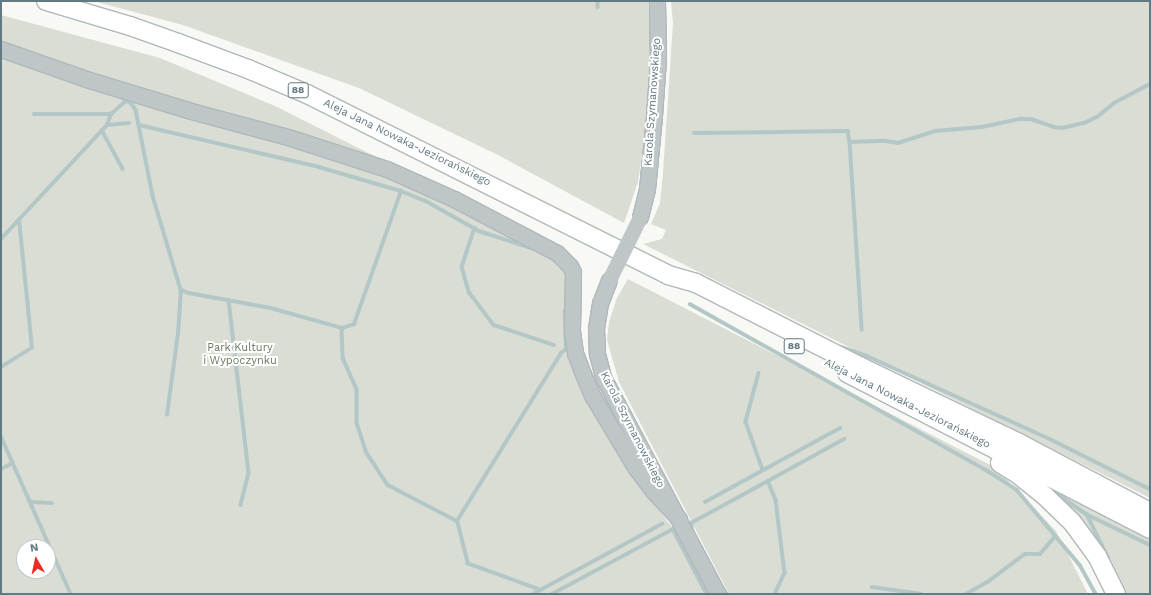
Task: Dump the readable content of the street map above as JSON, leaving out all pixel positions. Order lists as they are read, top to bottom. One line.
{"streets":{"main road":["88","Aleja Jana Nowaka-Jeziorańskiego"],"street":["Karola Szymanowskiego"]},"parks":["Park Kultury i Wypoczynku"],"north":"top"}
